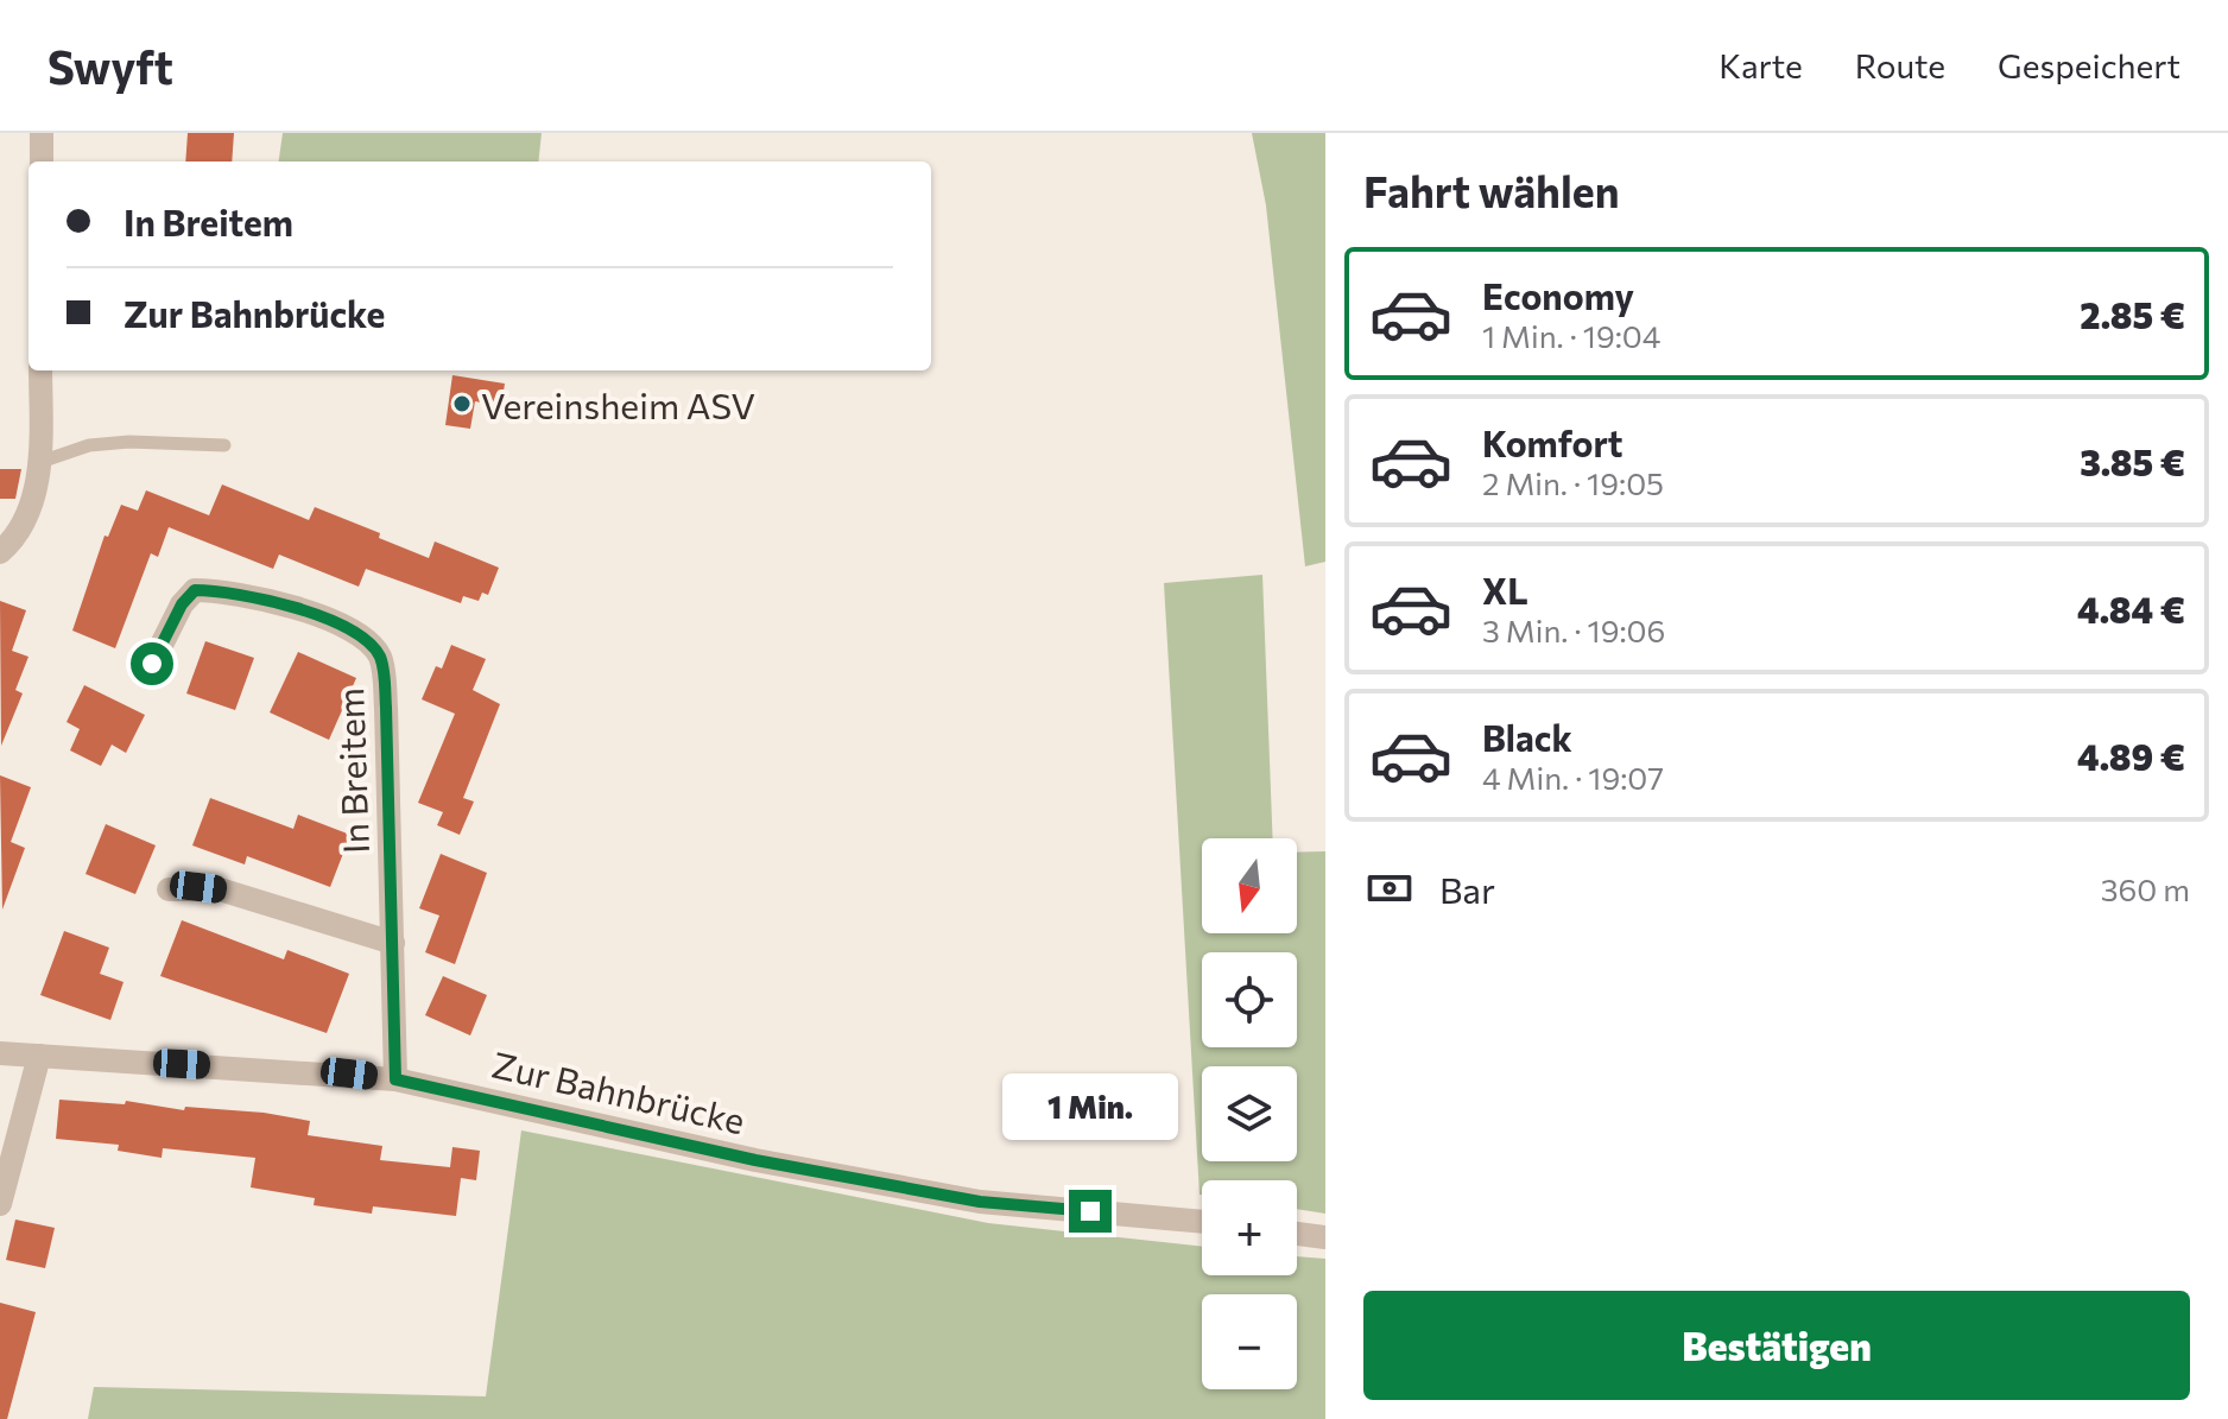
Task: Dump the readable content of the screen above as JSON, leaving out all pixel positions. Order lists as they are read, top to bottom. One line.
{"streets":{"street":["In Breitem","Zur Bahnbrücke"]},"crossings":[["In Breitem","Zur Bahnbrücke"]],"places":["Vereinsheim ASV"],"north":"bottom","page":{"header":"Swyft","nav":["Karte","Route","Gespeichert"],"heading":"Fahrt wählen","banner":["In Breitem","Zur Bahnbrücke"],"list":[{"name":"Economy","note":"1 Min. · 19:04","value":"2.85 €"},{"name":"Komfort","note":"2 Min. · 19:05","value":"3.85 €"},{"name":"XL","note":"3 Min. · 19:06","value":"4.84 €"},{"name":"Black","note":"4 Min. · 19:07","value":"4.89 €"}],"pay":["Bar","360 m"],"map_buttons":["+","−"],"bubble":"1 Min.","buttons":"Bestätigen"}}
